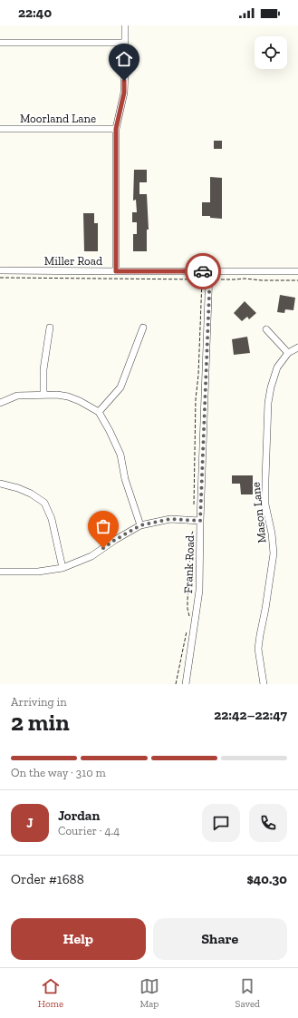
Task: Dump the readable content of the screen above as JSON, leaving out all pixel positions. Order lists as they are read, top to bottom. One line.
{"streets":{"street":["Moorland Lane","Miller Road","Mason Lane","Frank Road"]},"crossings":[["Miller Road","Frank Road"]],"page":{"status":"22:40","heading":["2 min","Arriving in","22:42–22:47"],"panel":["Jordan","Courier · 4.4","Order #1688","$40.30"],"bar":"On the way · 310 m","round":"J","buttons":["Help","Share"],"tabs":["Home","Map","Saved"]}}
